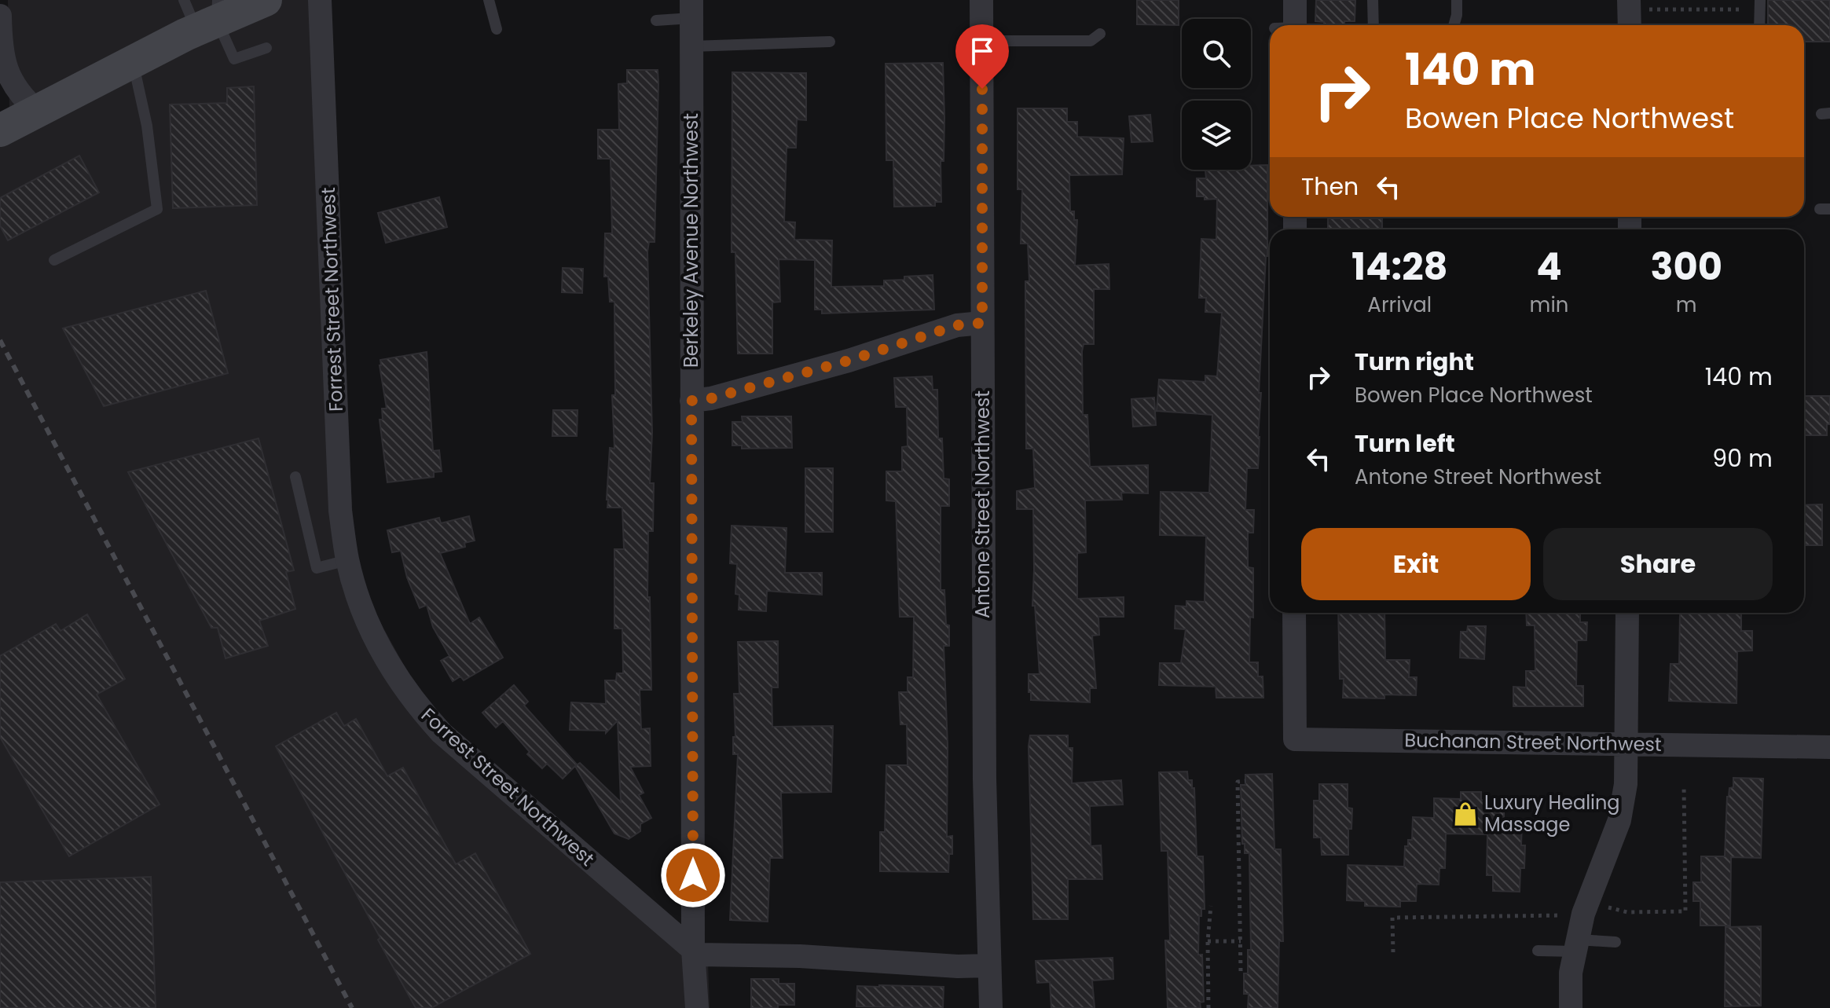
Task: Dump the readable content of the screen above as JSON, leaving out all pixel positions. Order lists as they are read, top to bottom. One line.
{"streets":{"street":["Berkeley Avenue Northwest","Forrest Street Northwest","Antone Street Northwest","Buchanan Street Northwest"]},"crossings":[["Berkeley Avenue Northwest","Forrest Street Northwest"]],"places":{"shop":["Luxury Healing Massage"]},"page":{"turn":["140 m","Bowen Place Northwest"],"then":"Then","eta":["14:28","Arrival","4","min","300","m"],"list":[{"name":"Turn right","note":"Bowen Place Northwest","value":"140 m"},{"name":"Turn left","note":"Antone Street Northwest","value":"90 m"}],"buttons":["Exit","Share"]}}
